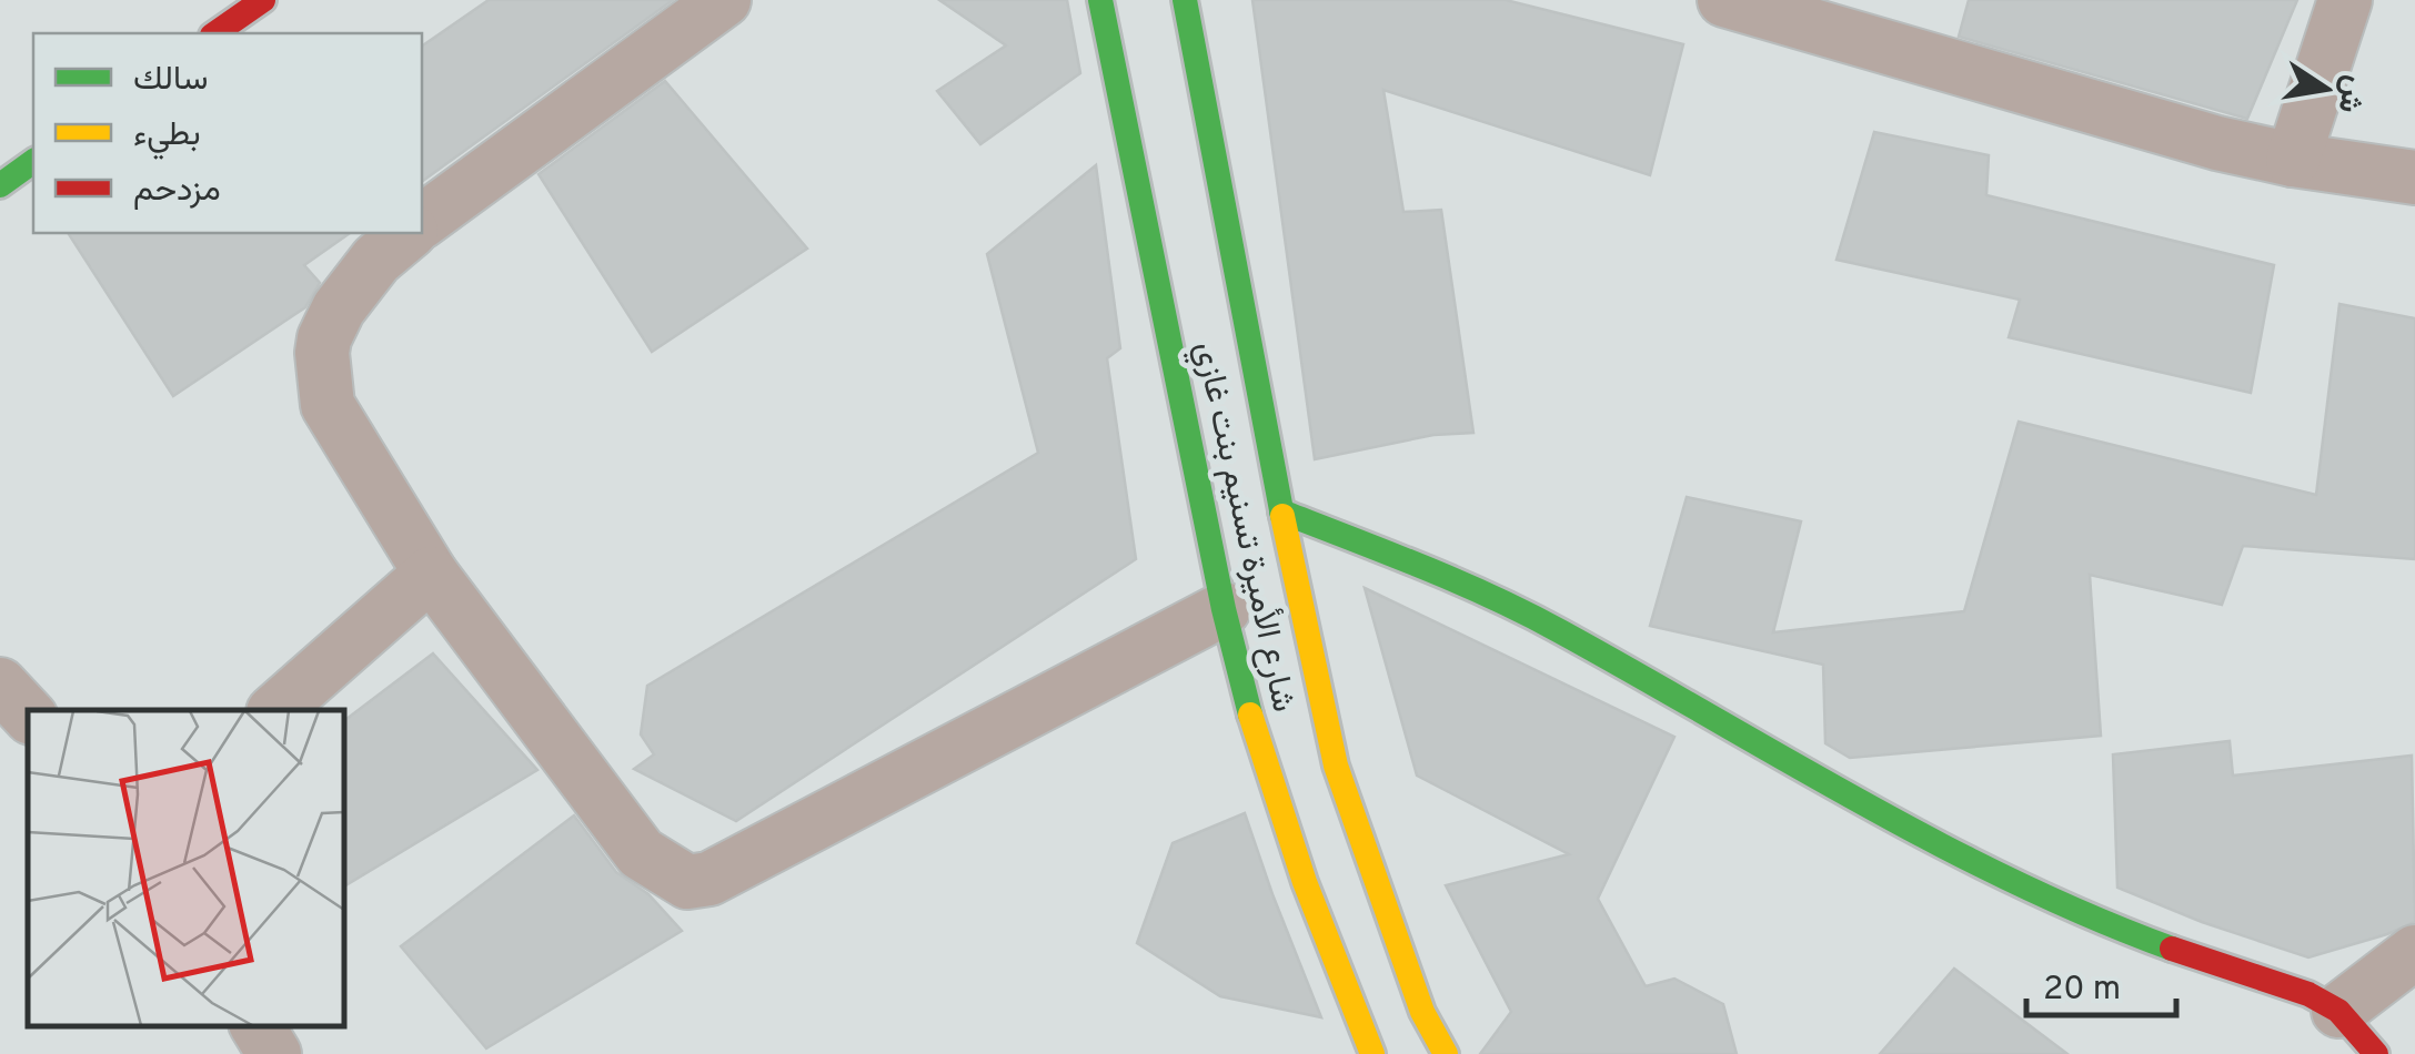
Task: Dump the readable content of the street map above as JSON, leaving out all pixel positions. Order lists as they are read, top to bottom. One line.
{"streets":{"main road":["شارع الأميرة تسنيم بنت غازي"]},"legend":["سالك","بطيء","مزدحم"],"scale_bar":"20 m","north":"right"}
